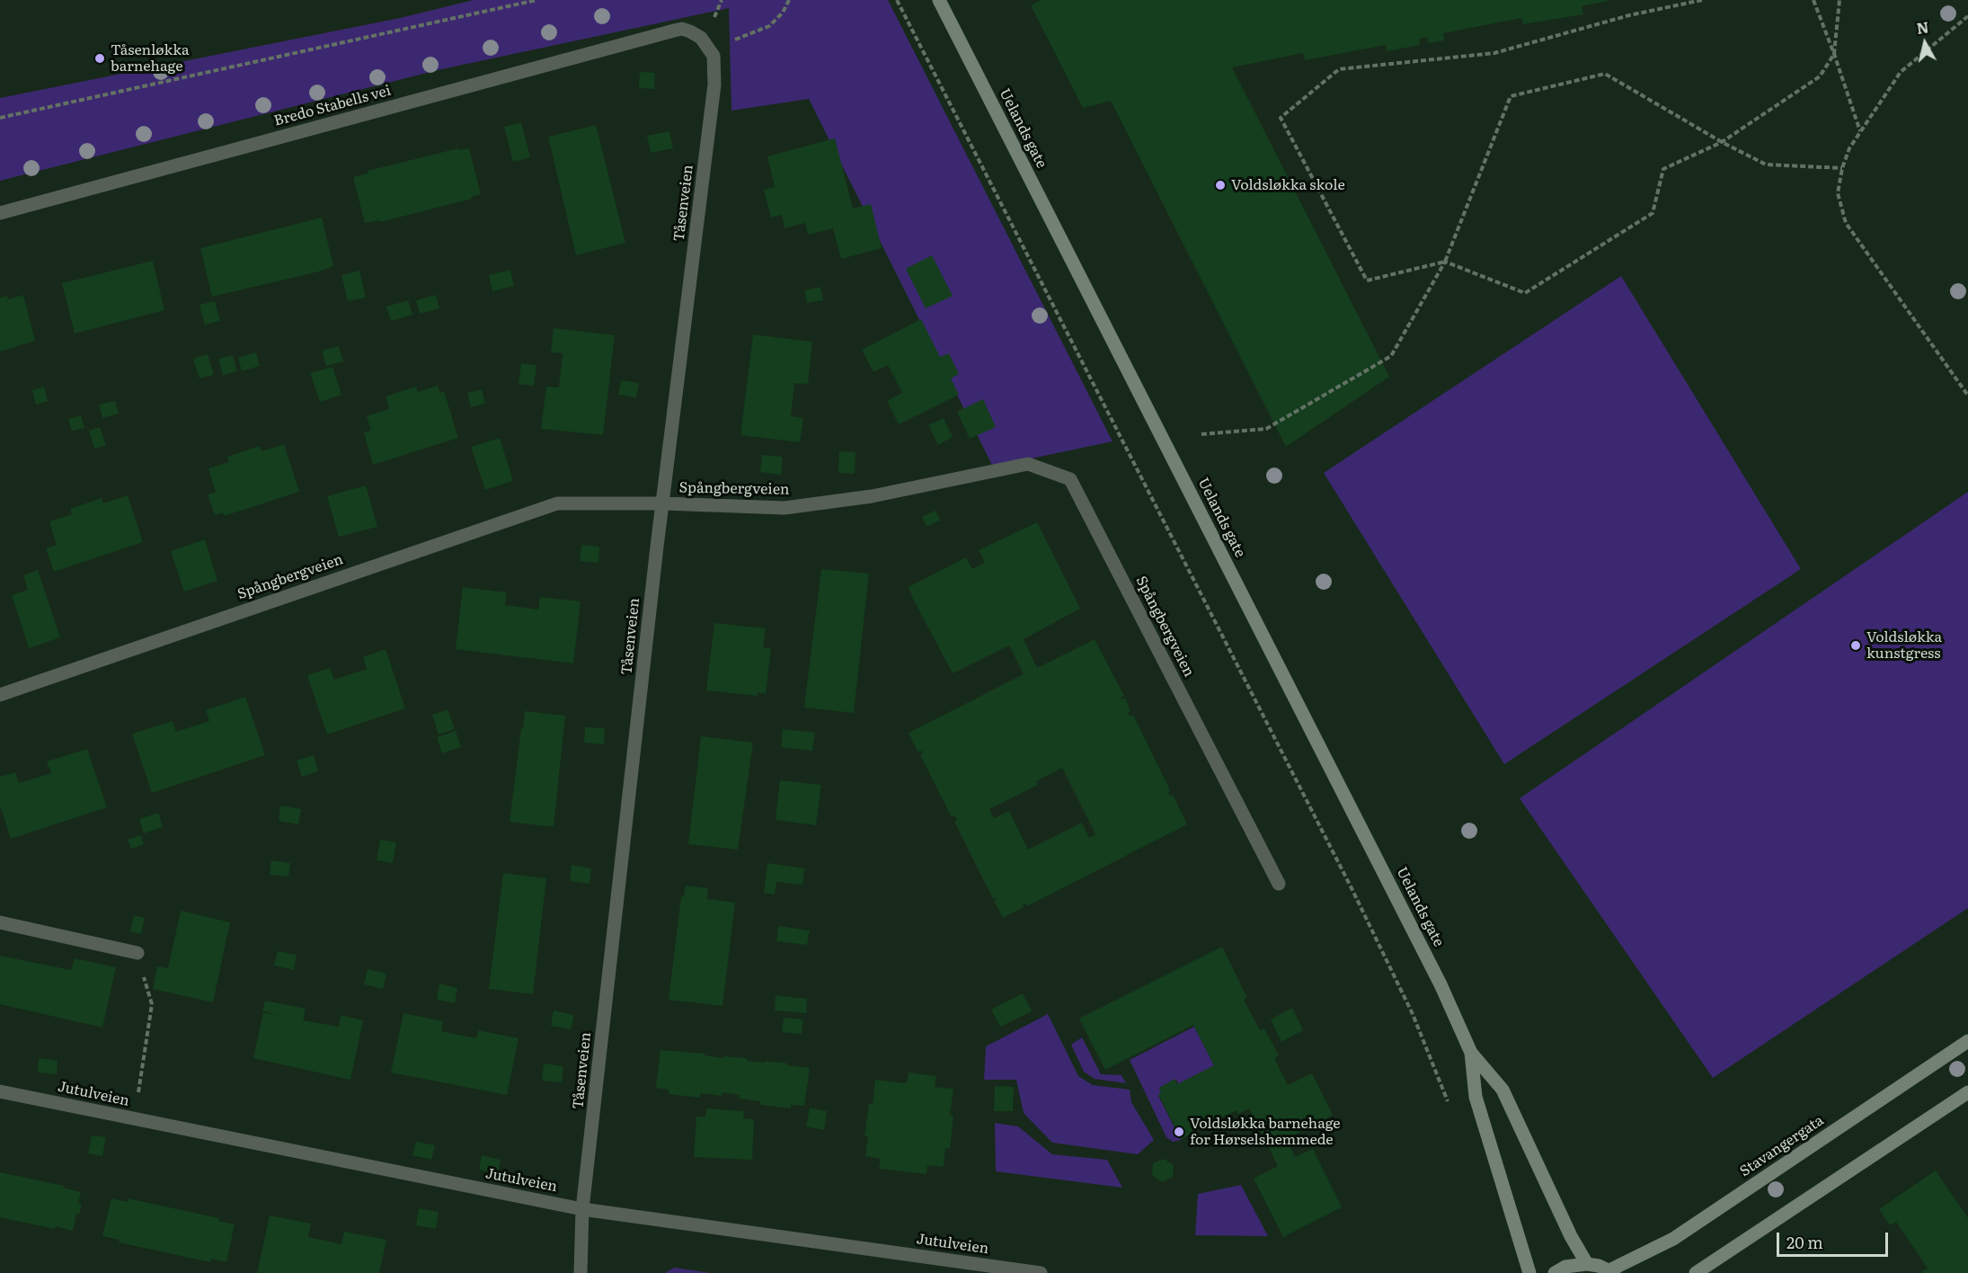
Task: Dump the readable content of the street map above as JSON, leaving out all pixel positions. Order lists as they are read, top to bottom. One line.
{"streets":{"street":["Bredo Stabells vei","Uelands gate","Tåsenveien","Spångbergveien","Jutulveien","Stavangergata"]},"crossings":[["Bredo Stabells vei","Tåsenveien"],["Tåsenveien","Spångbergveien"],["Tåsenveien","Jutulveien"]],"places":["Tåsenløkka barnehage","Voldsløkka skole","Voldsløkka kunstgress","Voldsløkka barnehage for Hørselshemmede"],"scale_bar":"20 m","north":"top"}
